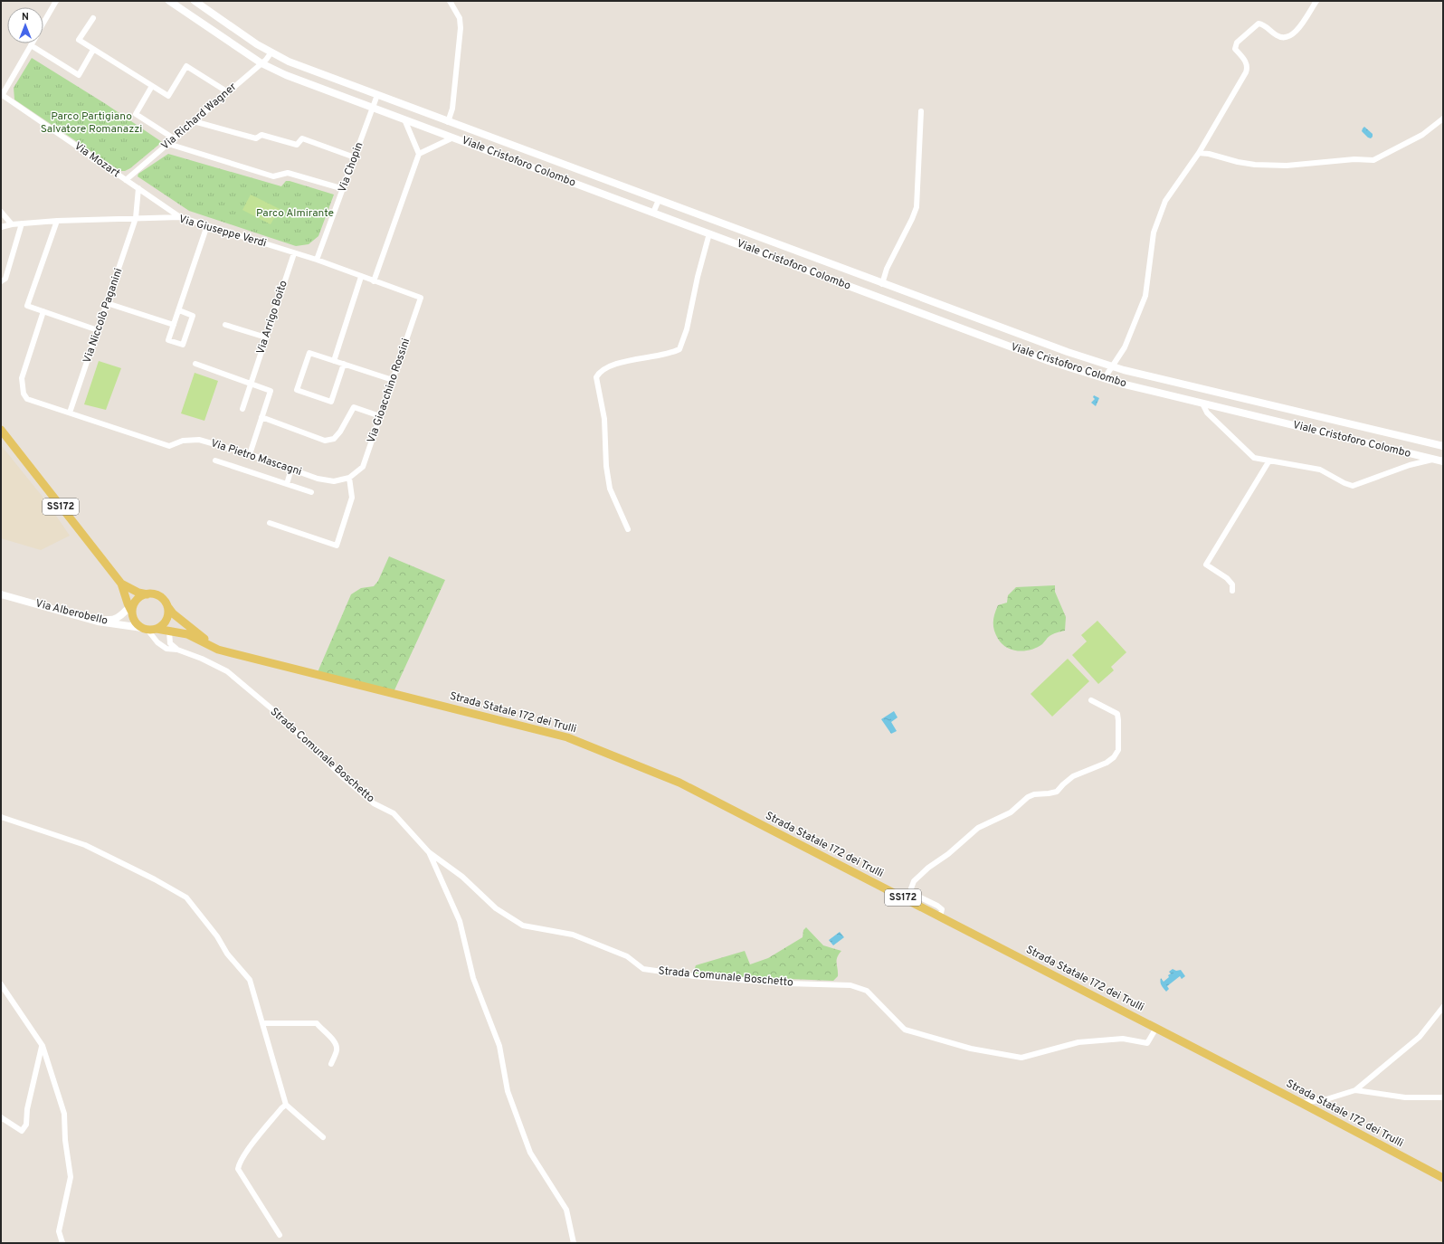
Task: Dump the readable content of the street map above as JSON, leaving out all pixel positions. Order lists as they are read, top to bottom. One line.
{"streets":{"main road":["Viale Cristoforo Colombo","SS172","Via Alberobello","Strada Statale 172 dei Trulli"],"street":["Via Richard Wagner","Via Mozart","Via Chopin","Via Giuseppe Verdi","Via Niccolò Paganini","Via Arrigo Boito","Via Gioacchino Rossini","Via Pietro Mascagni","Strada Comunale Boschetto"]},"crossings":[["Via Richard Wagner","Via Mozart"],["Via Richard Wagner","Viale Cristoforo Colombo"],["Via Mozart","Via Giuseppe Verdi"],["Via Mozart","Via Niccolò Paganini"],["Viale Cristoforo Colombo","Via Chopin"],["Via Chopin","Via Giuseppe Verdi"],["Via Giuseppe Verdi","Via Niccolò Paganini"],["Via Giuseppe Verdi","Via Arrigo Boito"],["Via Giuseppe Verdi","Via Gioacchino Rossini"],["Via Niccolò Paganini","Via Pietro Mascagni"],["Via Gioacchino Rossini","Via Pietro Mascagni"],["SS172","Via Alberobello"],["SS172","Strada Statale 172 dei Trulli"],["SS172","Strada Comunale Boschetto"],["Via Alberobello","Strada Statale 172 dei Trulli"],["Via Alberobello","Strada Comunale Boschetto"],["Strada Statale 172 dei Trulli","Strada Comunale Boschetto"]],"parks":["Parco Partigiano Salvatore Romanazzi","Parco Almirante"],"north":"top"}
